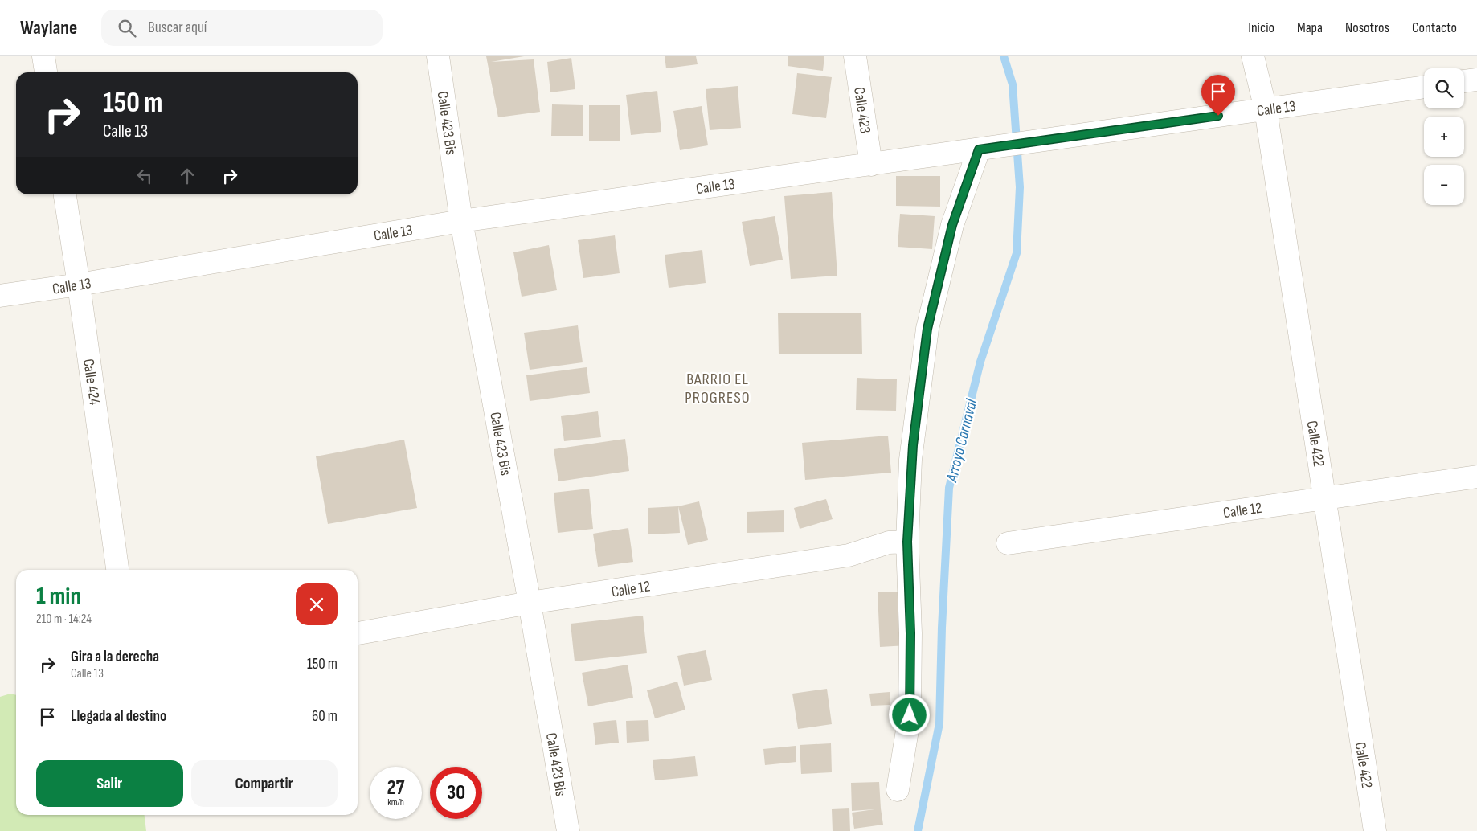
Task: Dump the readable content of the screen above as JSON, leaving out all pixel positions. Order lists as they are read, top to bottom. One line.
{"streets":{"street":["Calle 13","Calle 423","Calle 423 Bis","Calle 424","Calle 422","Calle 12"]},"crossings":[["Calle 13","Calle 423"],["Calle 13","Calle 423 Bis"],["Calle 13","Calle 424"],["Calle 13","Calle 422"],["Calle 423 Bis","Calle 12"],["Calle 422","Calle 12"]],"districts":["BARRIO EL PROGRESO"],"water":["Arroyo Carnaval"],"page":{"header":"Waylane","search":"Buscar aquí","nav":["Inicio","Mapa","Nosotros","Contacto"],"map_buttons":["+","−"],"turn":["150 m","Calle 13"],"heading":["1 min","210 m · 14:24"],"list":[{"name":"Gira a la derecha","note":"Calle 13","value":"150 m"},{"name":"Llegada al destino","value":"60 m"}],"buttons":["Salir","Compartir"],"speed":"27 km/h","limit":"30"}}
